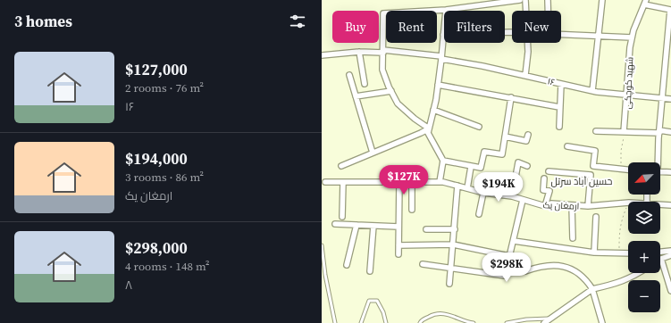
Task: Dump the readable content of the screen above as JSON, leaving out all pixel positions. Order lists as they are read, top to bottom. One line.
{"streets":{"street":["۱۶","شهید کوچکی","ارمغان یک"]},"crossings":[["۱۶","شهید کوچکی"]],"districts":["حسین آباد سرتل"],"north":"bottom left","page":{"heading":"3 homes","chip":["Buy","Rent","Filters","New"],"list":[{"name":"$127,000","note":"2 rooms · 76 m² · ۱۶"},{"name":"$194,000","note":"3 rooms · 86 m² · ارمغان یک"},{"name":"$298,000","note":"4 rooms · 148 m² · ۸"}],"map_buttons":["+","−"],"price":["$127K","$194K","$298K"]}}
